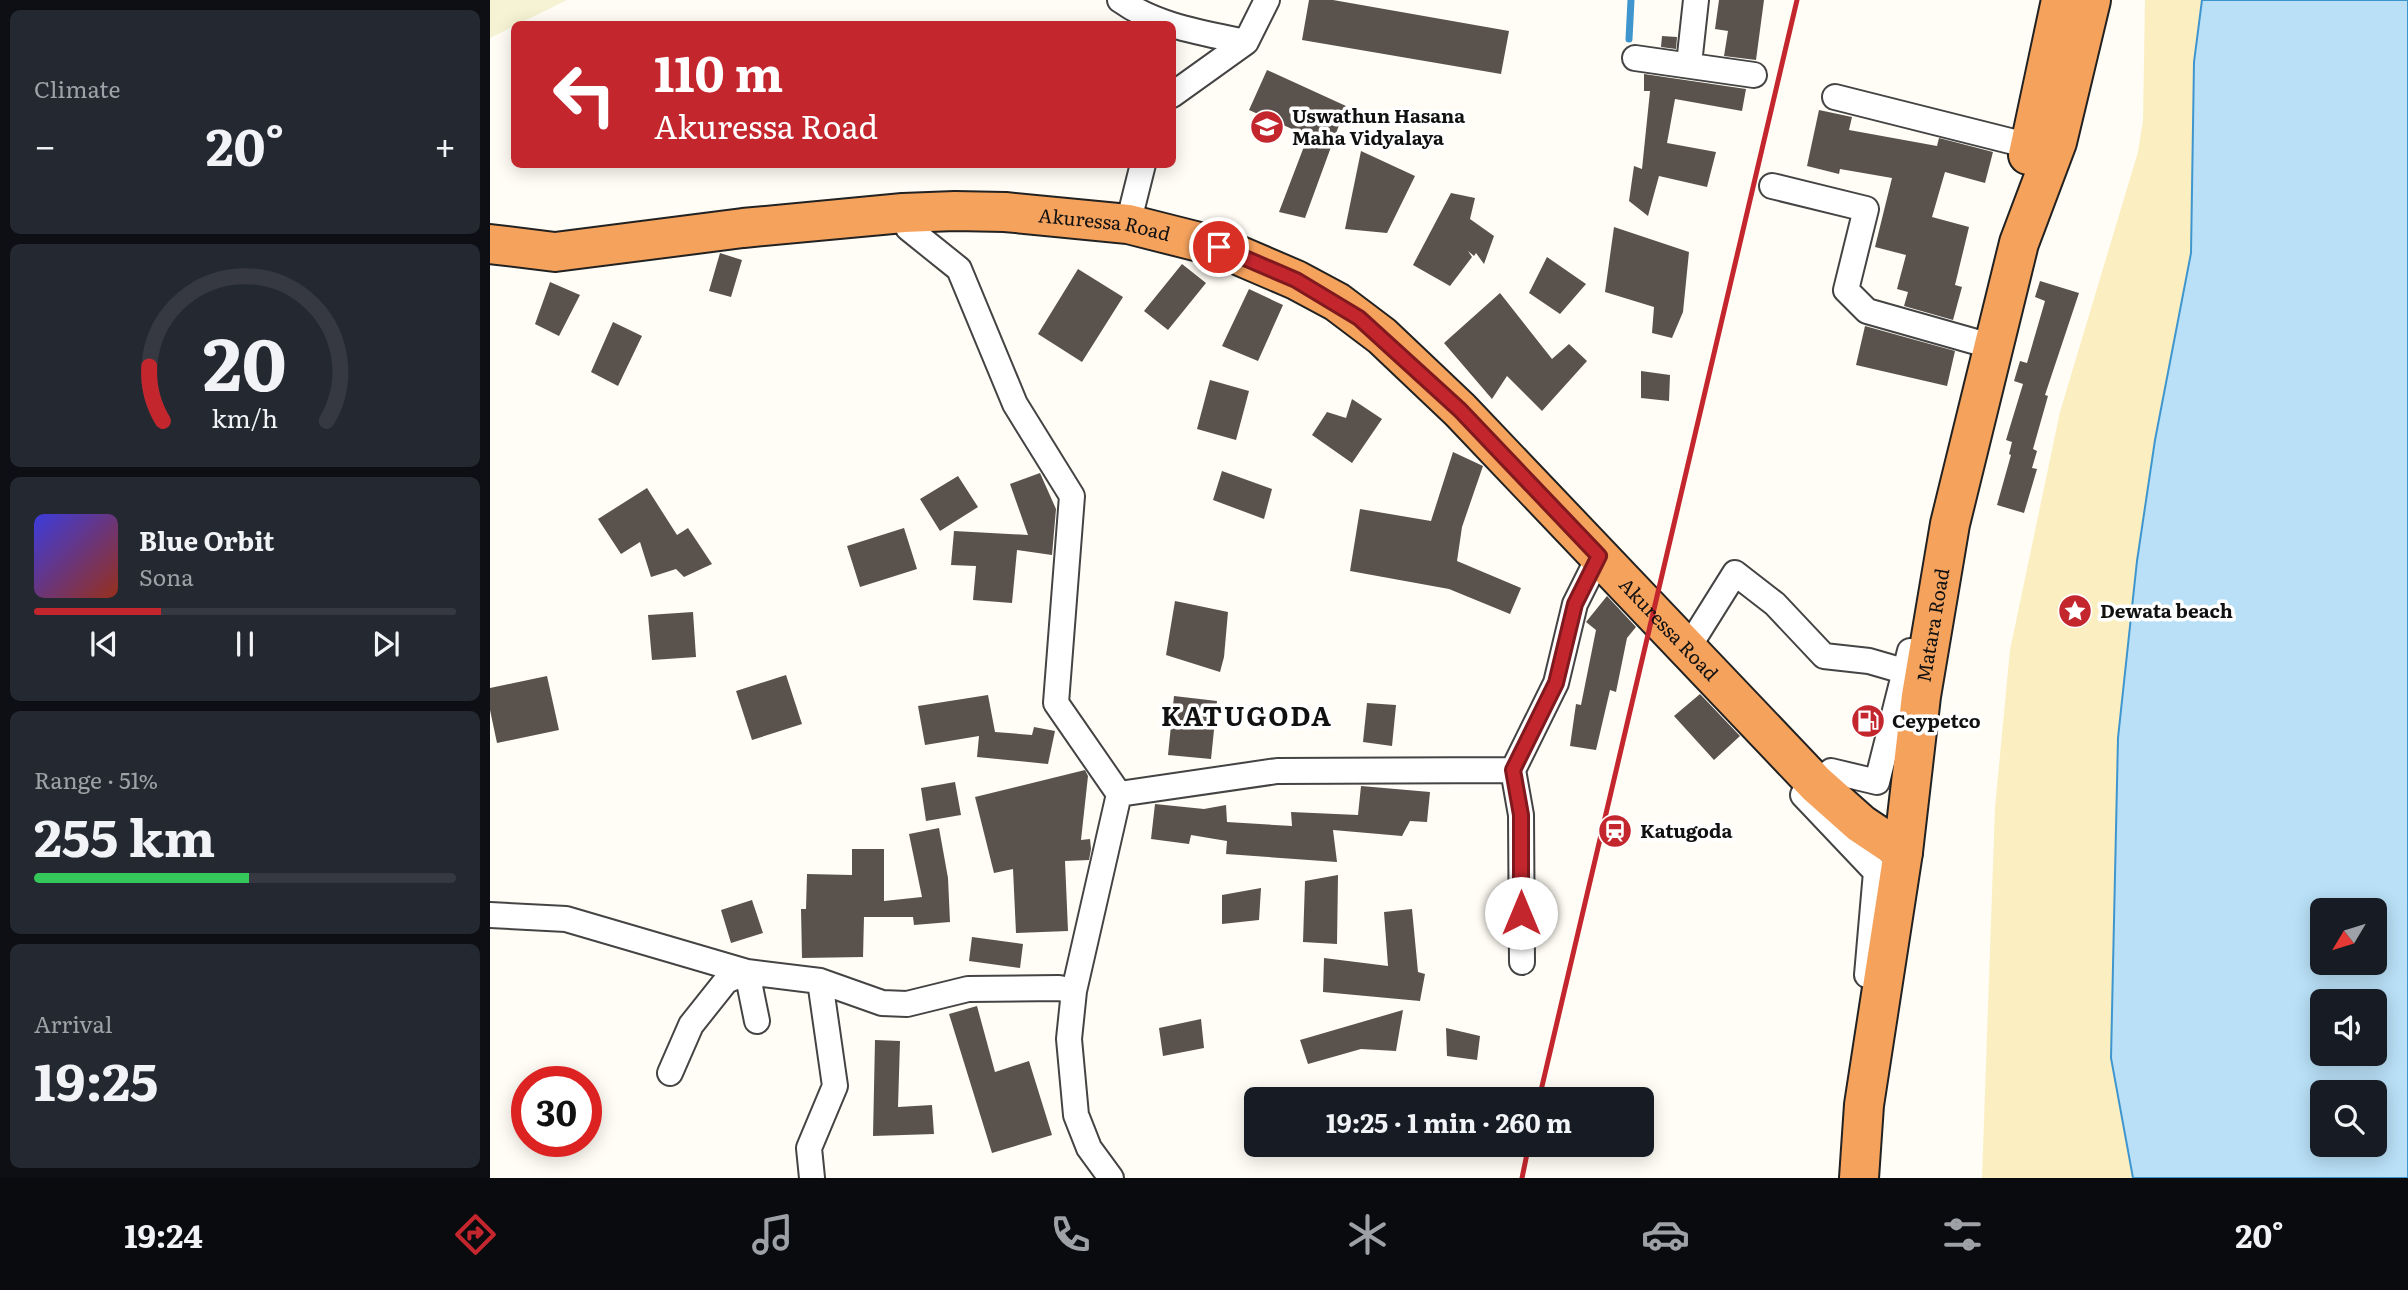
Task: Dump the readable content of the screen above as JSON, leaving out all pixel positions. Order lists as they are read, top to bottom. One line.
{"streets":{"highway":["Akuressa Road","Matara Road"]},"crossings":[["Akuressa Road","Matara Road"]],"districts":["KATUGODA"],"places":{"school or university":["Uswathun Hasana Maha Vidyalaya"],"place":["Dewata beach"],"fuel station":["Ceypetco"],"station":["Katugoda"]},"north":"bottom left","page":{"tile":["Climate",["Range · 51%","255 km"],["Arrival","19:25"]],"turn":["110 m","Akuressa Road"],"heat":["−","20°","+"],"song":["Blue Orbit","Sona"],"limit":"30","trip":"19:25 · 1 min · 260 m","tabs":["19:24","20°"],"gauge":["20","km/h"]}}
